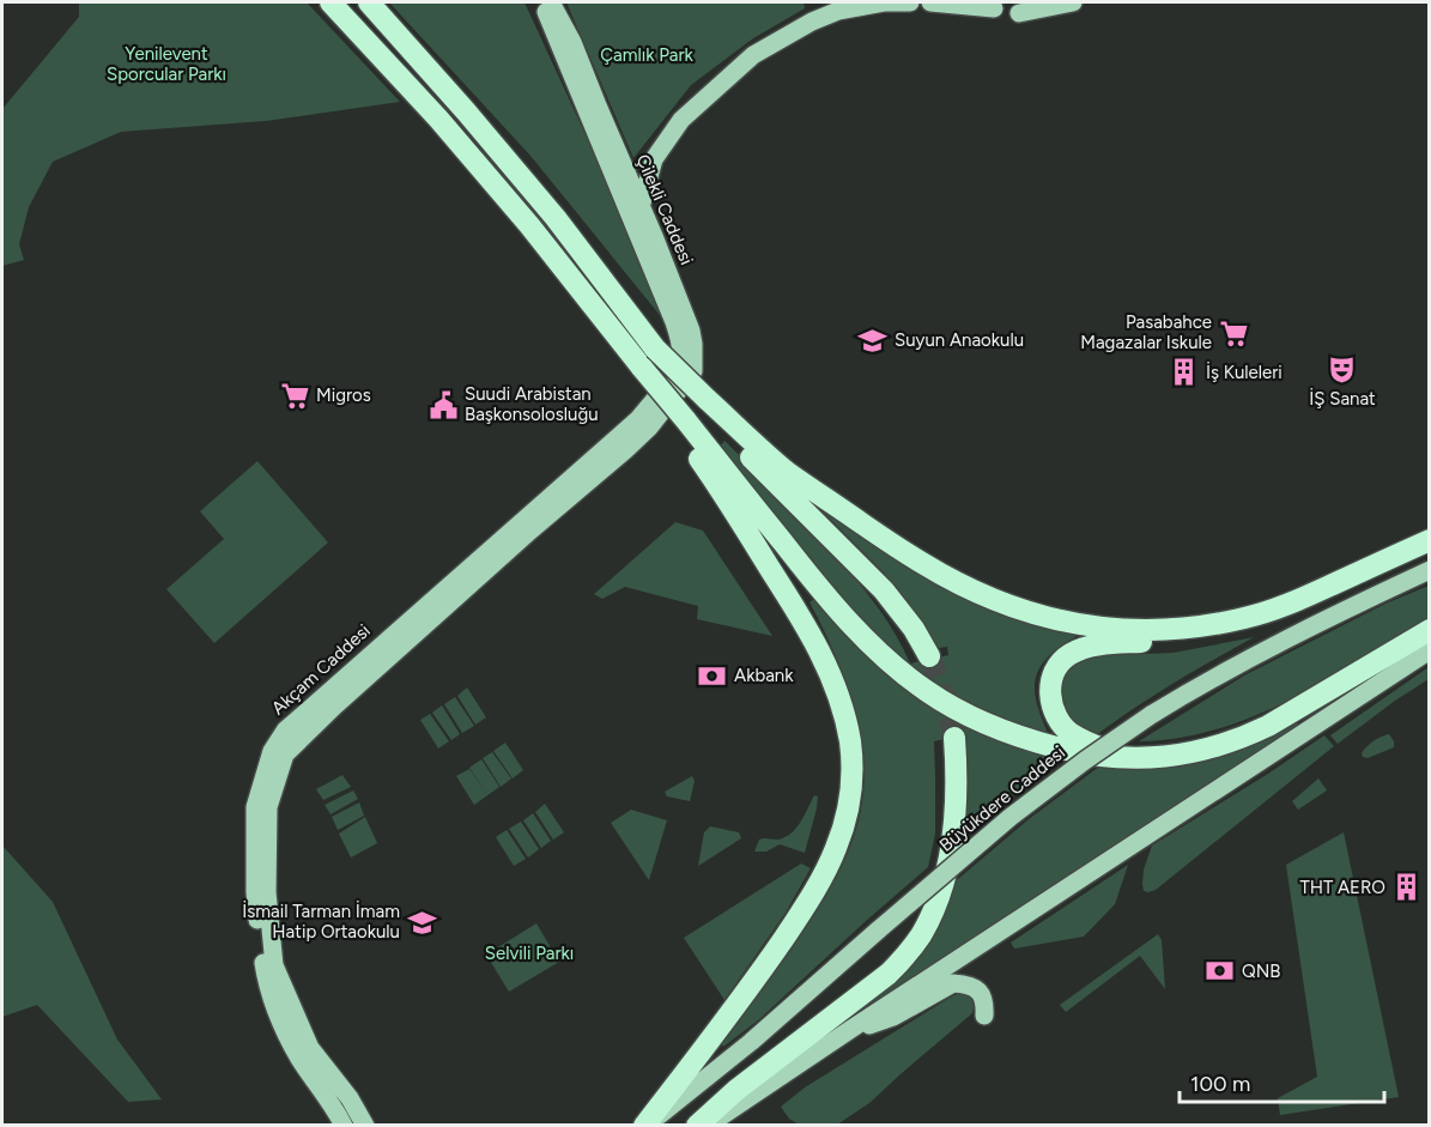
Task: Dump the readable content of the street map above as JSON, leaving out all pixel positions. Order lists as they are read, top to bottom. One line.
{"streets":{"main road":["Çilekli Caddesi","Akçam Caddesi","Büyükdere Caddesi"]},"crossings":[["Çilekli Caddesi","Akçam Caddesi"]],"parks":["Yenilevent Sporcular Parkı","Çamlık Park","Selvili Parkı"],"places":{"supermarket":["Pasabahce Magazalar Iskule","Migros"],"school or university":["Suyun Anaokulu","İsmail Tarman İmam Hatip Ortaokulu"],"theatre":["İŞ Sanat"],"building":["İş Kuleleri","THT AERO"],"public building":["Suudi Arabistan Başkonsolosluğu"],"bank":["Akbank","QNB"]},"scale_bar":"100 m"}
